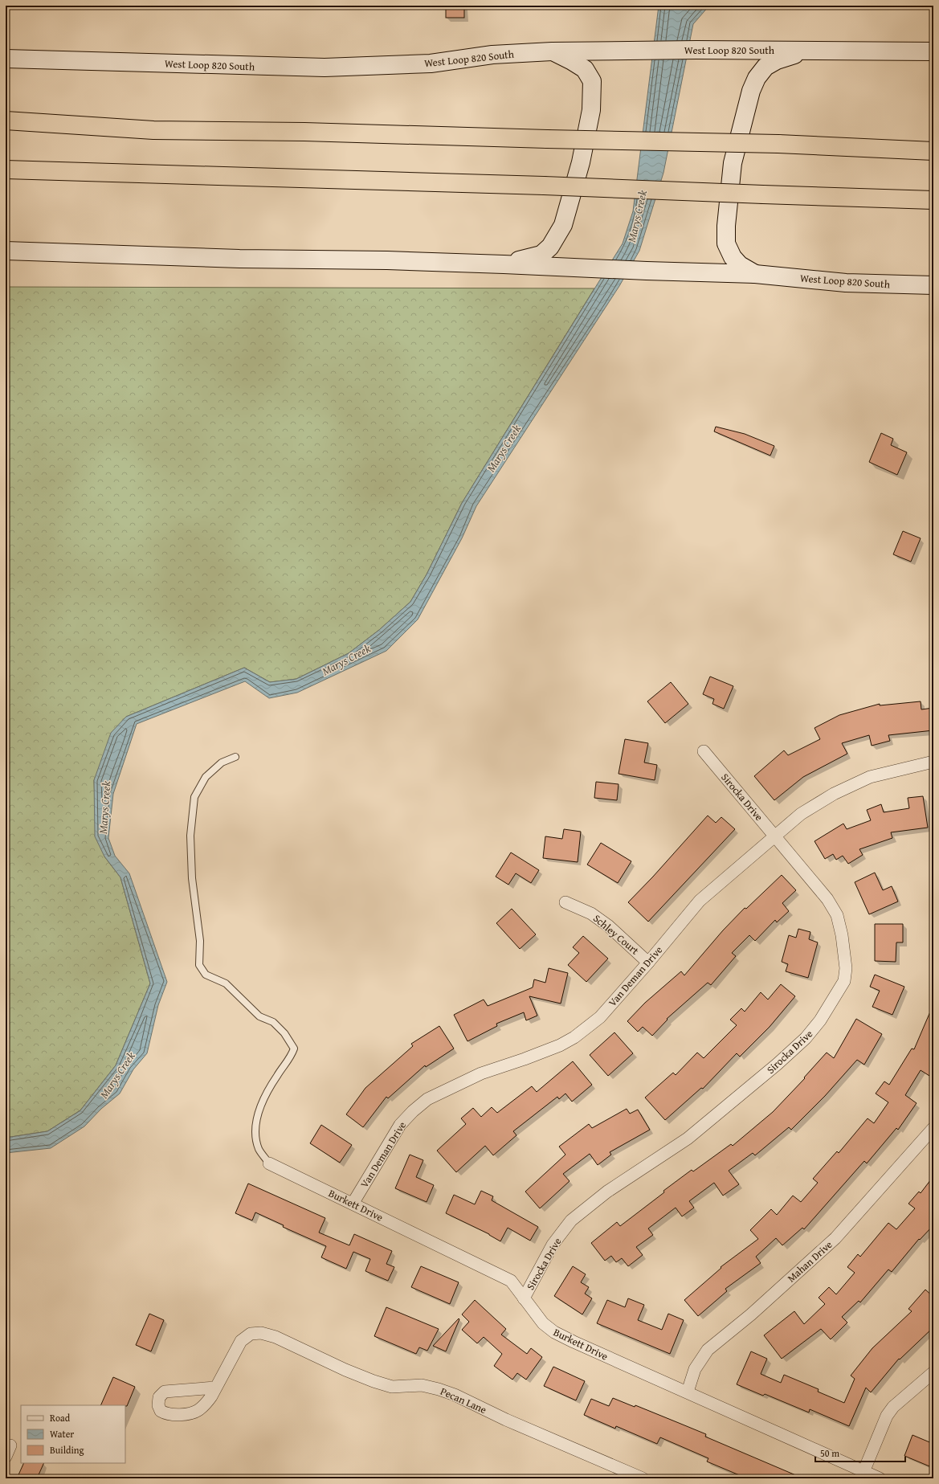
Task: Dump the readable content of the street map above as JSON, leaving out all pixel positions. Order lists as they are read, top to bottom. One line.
{"streets":{"main road":["West Loop 820 South"],"street":["Sirocka Drive","Schley Court","Van Deman Drive","Burkett Drive","Mahan Drive","Pecan Lane"]},"crossings":[["Sirocka Drive","Van Deman Drive"],["Sirocka Drive","Burkett Drive"],["Schley Court","Van Deman Drive"],["Van Deman Drive","Burkett Drive"],["Burkett Drive","Mahan Drive"]],"water":["Marys Creek"],"legend":["Road","Water","Building"],"scale_bar":"50 m"}
